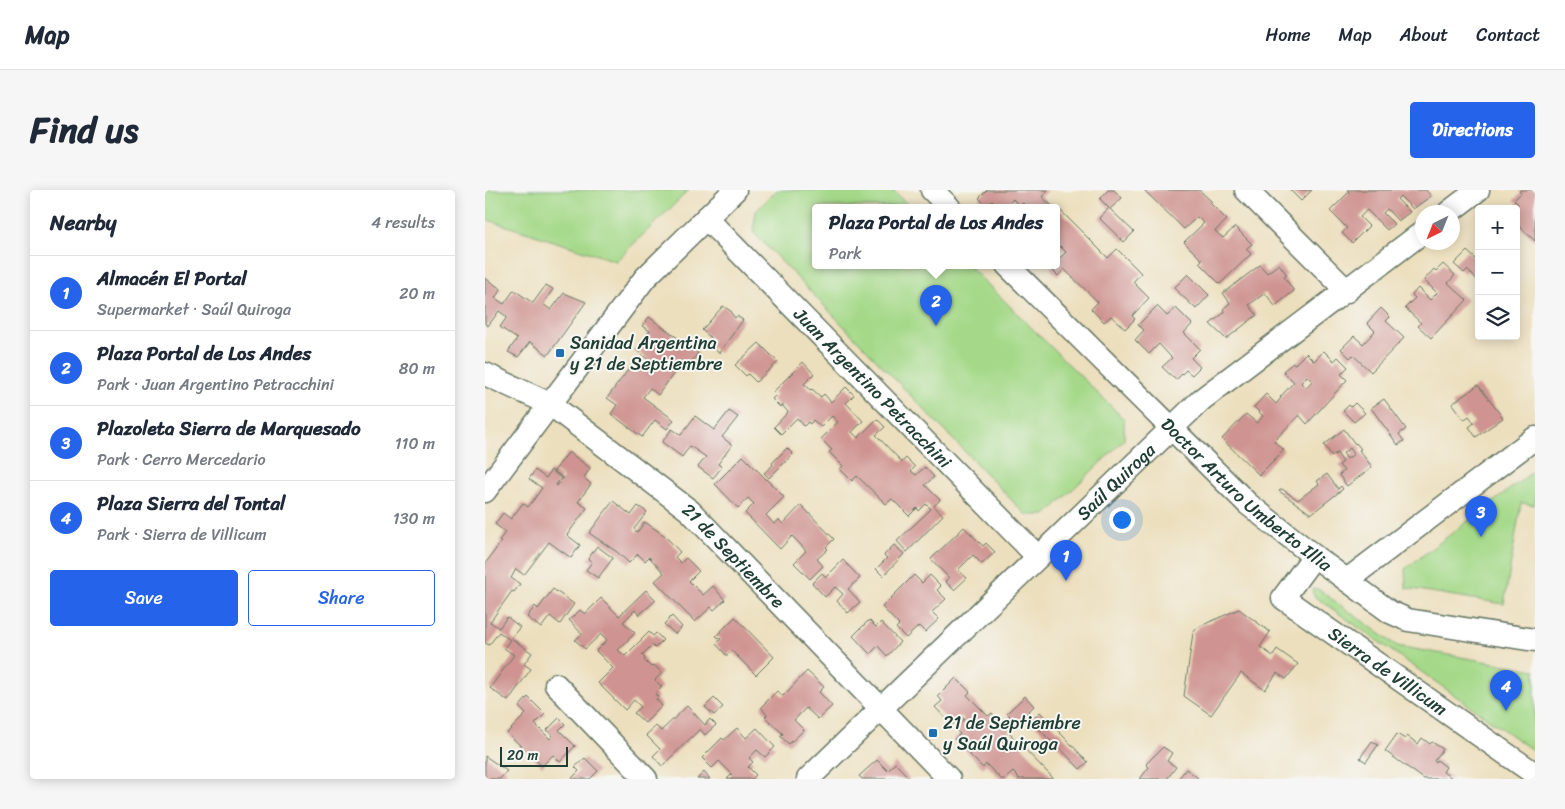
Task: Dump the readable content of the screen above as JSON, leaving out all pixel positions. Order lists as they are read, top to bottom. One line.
{"streets":{"street":["Juan Argentino Petracchini","Saúl Quiroga","Doctor Arturo Umberto Illia","21 de Septiembre","Sierra de Villicum"]},"crossings":[["Juan Argentino Petracchini","Saúl Quiroga"],["Saúl Quiroga","Doctor Arturo Umberto Illia"],["Saúl Quiroga","21 de Septiembre"],["Doctor Arturo Umberto Illia","Sierra de Villicum"]],"places":{"transit":["Sanidad Argentina y 21 de Septiembre","21 de Septiembre y Saúl Quiroga"]},"scale_bar":"20 m","north":"bottom left","page":{"header":"Map","nav":["Home","Map","About","Contact"],"title":"Find us","buttons":["Directions",["Save","Share"]],"heading":["Nearby","4 results"],"popup":["Plaza Portal de Los Andes","Park"],"map_buttons":["+","−"],"list":[{"mark":"1","name":"Almacén El Portal","note":"Supermarket · Saúl Quiroga","value":"20 m"},{"mark":"2","name":"Plaza Portal de Los Andes","note":"Park · Juan Argentino Petracchini","value":"80 m"},{"mark":"3","name":"Plazoleta Sierra de Marquesado","note":"Park · Cerro Mercedario","value":"110 m"},{"mark":"4","name":"Plaza Sierra del Tontal","note":"Park · Sierra de Villicum","value":"130 m"}],"pins":["2","3","1","4"],"scale":"20 m"}}
